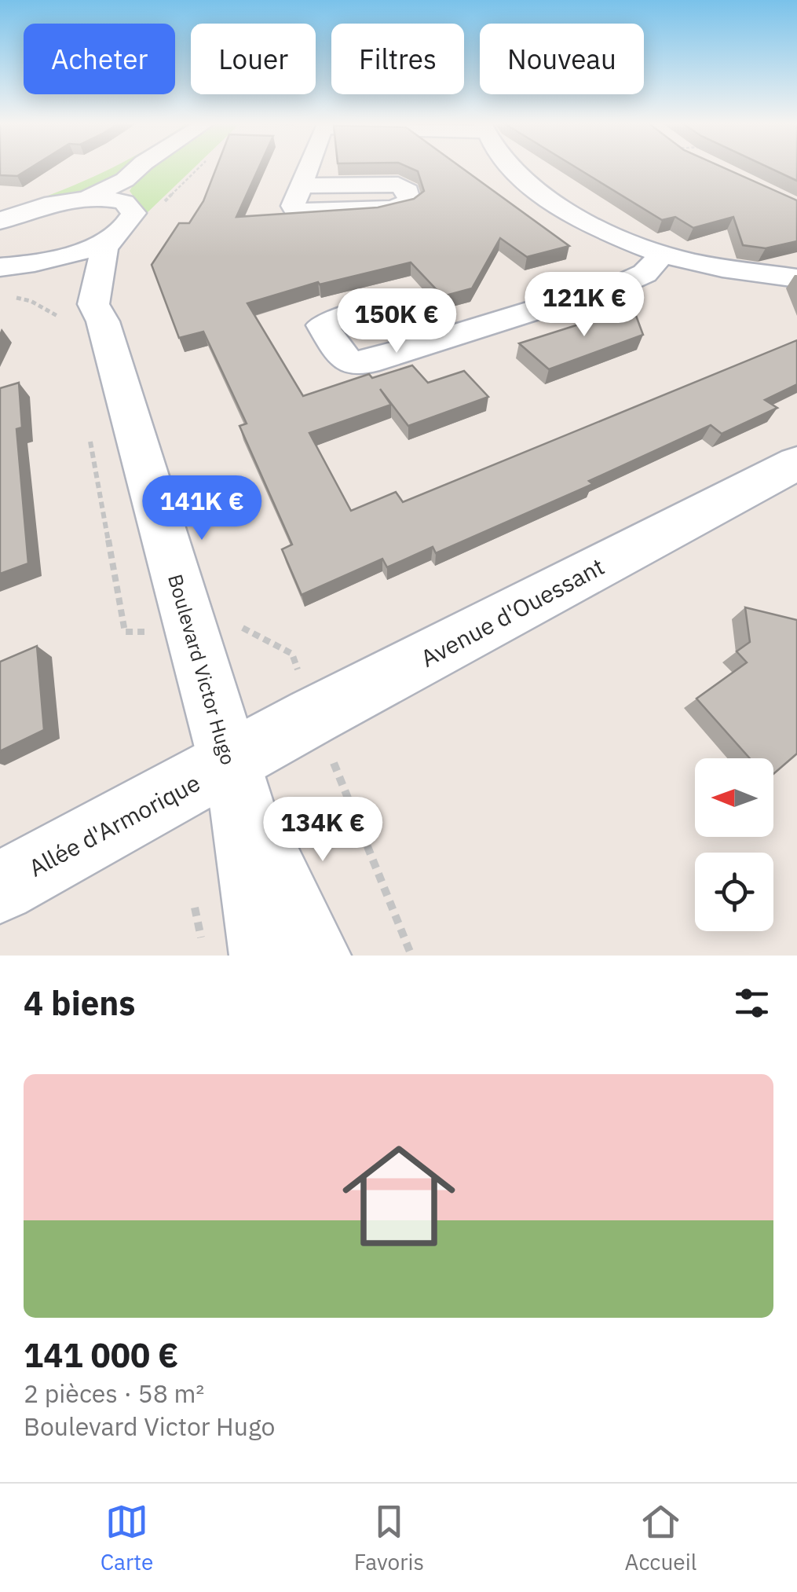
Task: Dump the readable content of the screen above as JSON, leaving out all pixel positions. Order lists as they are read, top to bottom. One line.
{"streets":{"street":["Avenue d'Ouessant","Boulevard Victor Hugo","Allée d'Armorique"]},"crossings":[["Avenue d'Ouessant","Boulevard Victor Hugo"],["Avenue d'Ouessant","Allée d'Armorique"],["Boulevard Victor Hugo","Allée d'Armorique"]],"north":"left","page":{"chip":["Acheter","Louer","Filtres","Nouveau"],"price":["121K €","150K €","141K €","134K €"],"heading":"4 biens","list":[{"name":"141 000 €","note":"2 pièces · 58 m² · Boulevard Victor Hugo"}],"tabs":["Carte","Favoris","Accueil"]}}
